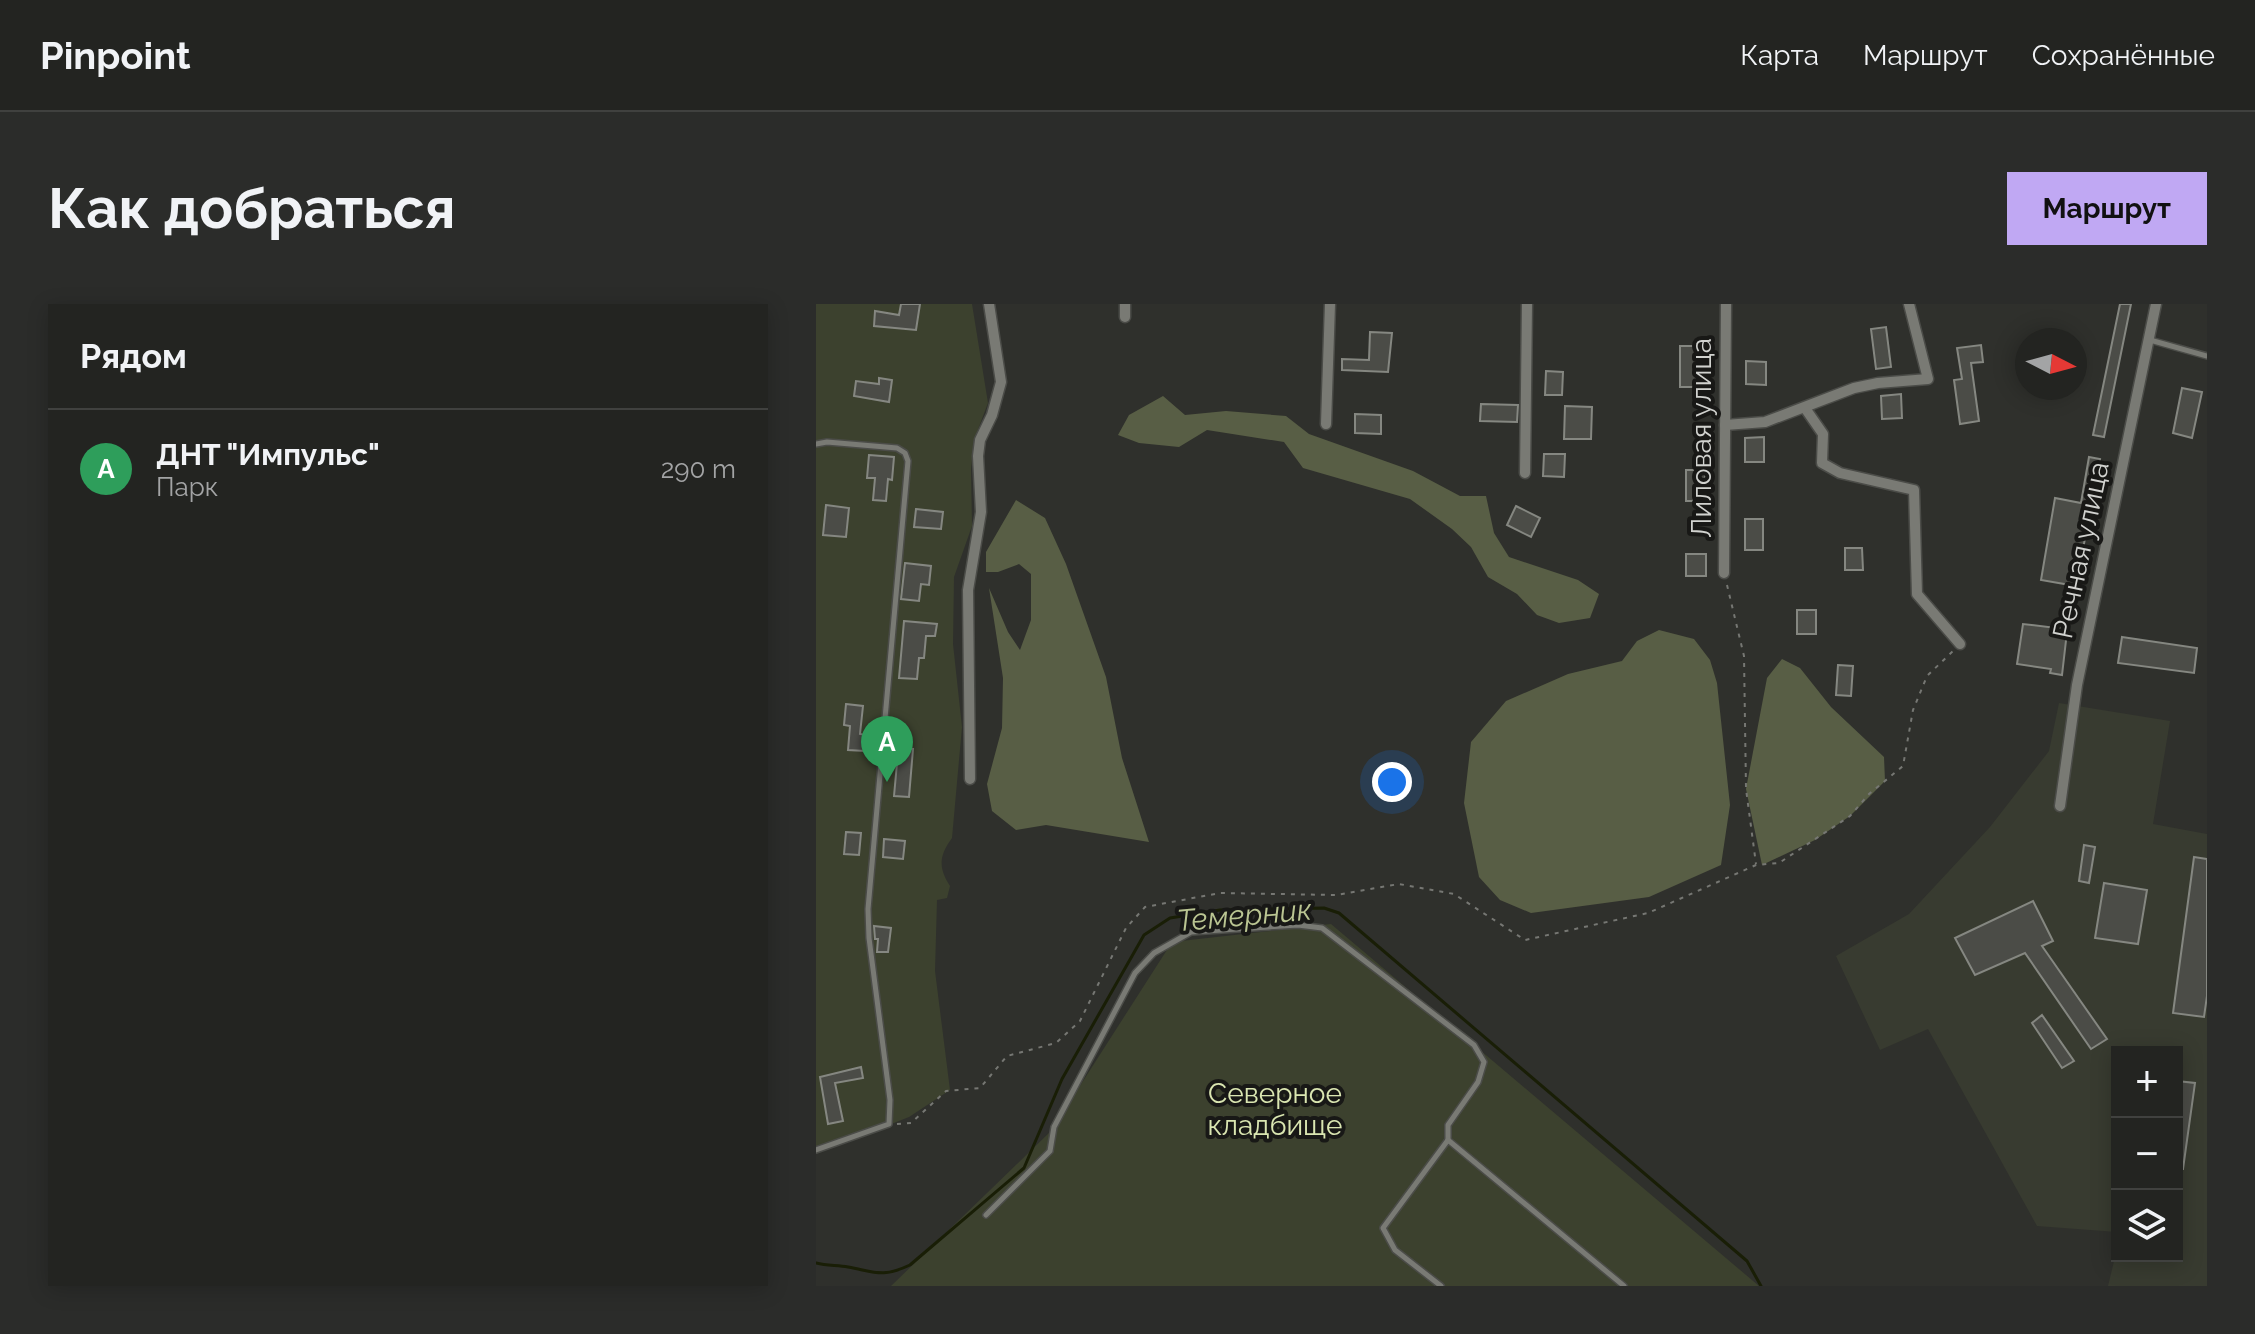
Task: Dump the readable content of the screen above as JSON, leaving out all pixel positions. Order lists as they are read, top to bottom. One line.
{"streets":{"street":["Лиловая улица","Речная улица"]},"water":["Темерник"],"parks":["Северное кладбище"],"north":"right","page":{"header":"Pinpoint","nav":["Карта","Маршрут","Сохранённые"],"buttons":"Маршрут","title":"Как добраться","heading":"Рядом","list":[{"mark":"A","name":"ДНТ \"Импульс\"","note":"Парк","value":"290 m"}],"pins":"A","map_buttons":["+","−"]}}
